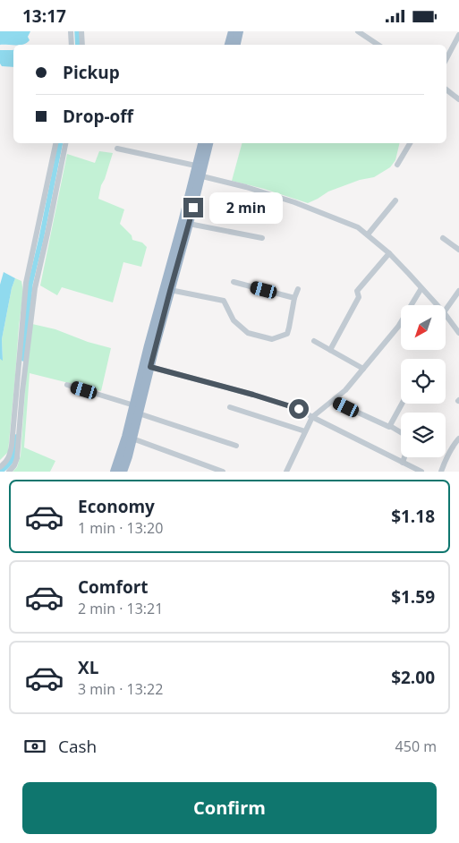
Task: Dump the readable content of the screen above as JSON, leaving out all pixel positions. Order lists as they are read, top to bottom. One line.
{"north":"bottom left","page":{"status":"13:17","banner":["Pickup","Drop-off"],"bubble":"2 min","list":[{"name":"Economy","note":"1 min · 13:20","value":"$1.18"},{"name":"Comfort","note":"2 min · 13:21","value":"$1.59"},{"name":"XL","note":"3 min · 13:22","value":"$2.00"}],"pay":["Cash","450 m"],"buttons":"Confirm"}}
